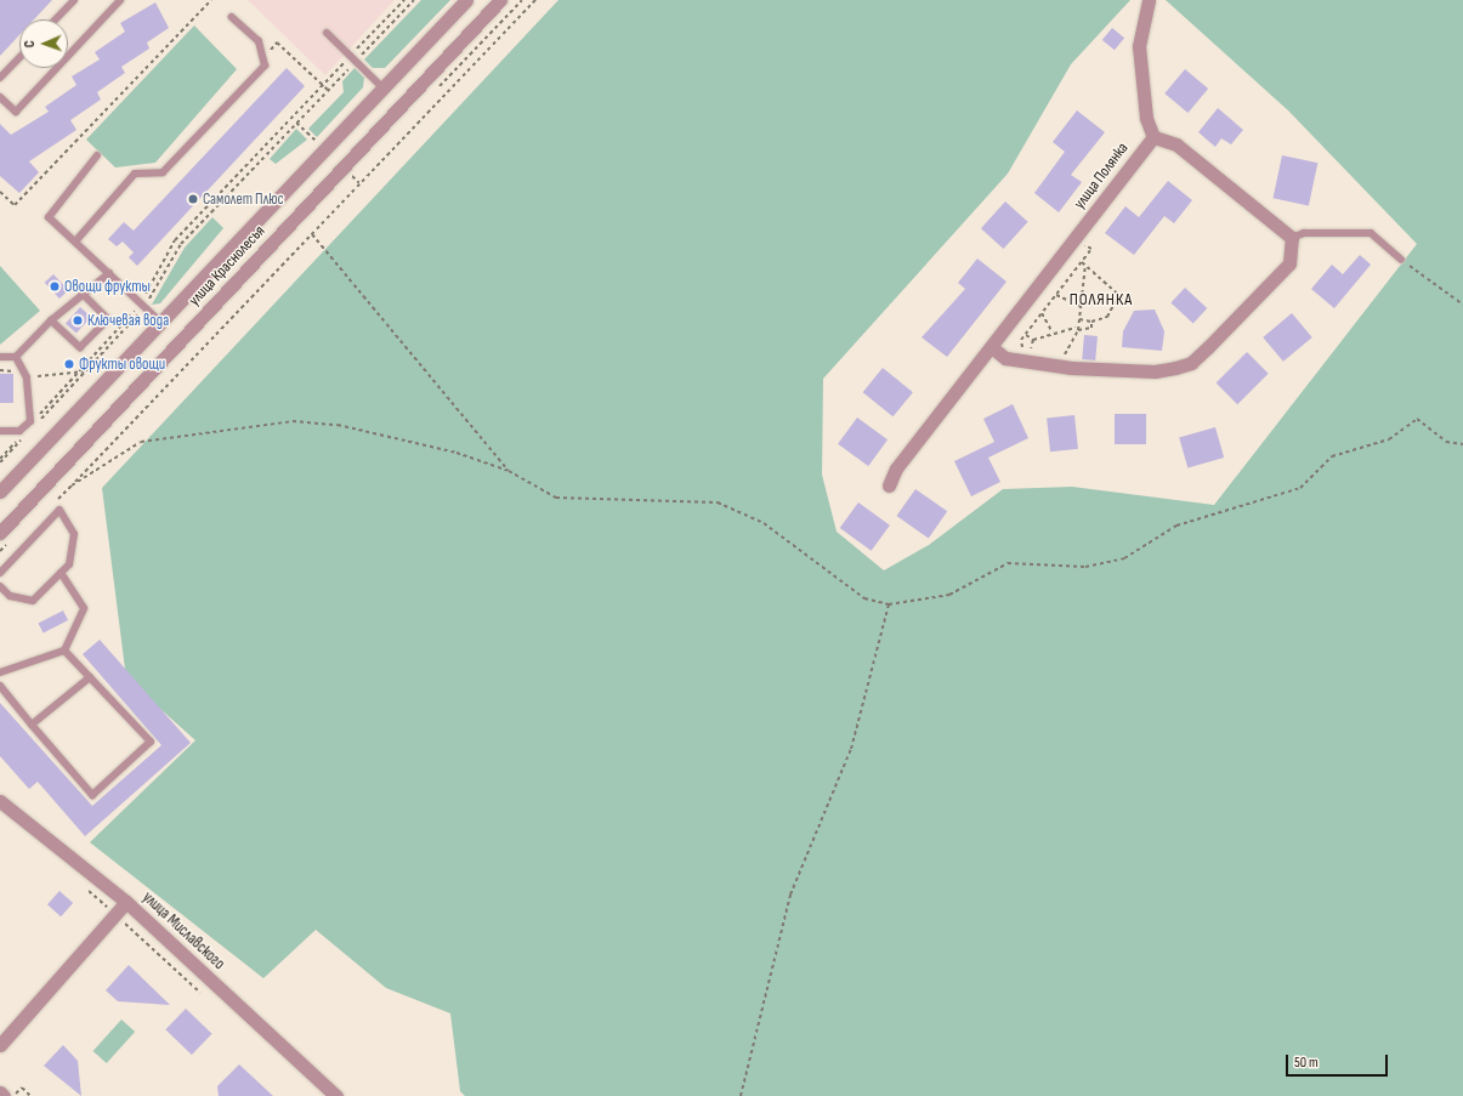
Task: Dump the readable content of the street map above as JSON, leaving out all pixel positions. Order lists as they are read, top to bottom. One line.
{"streets":{"street":["улица Полянка","улица Краснолесья","улица Миславского"]},"districts":["ПОЛЯНКА"],"places":["Самолет Плюс","Овощи фрукты","Ключевая вода","Фрукты овощи"],"scale_bar":"50 m","north":"left"}
